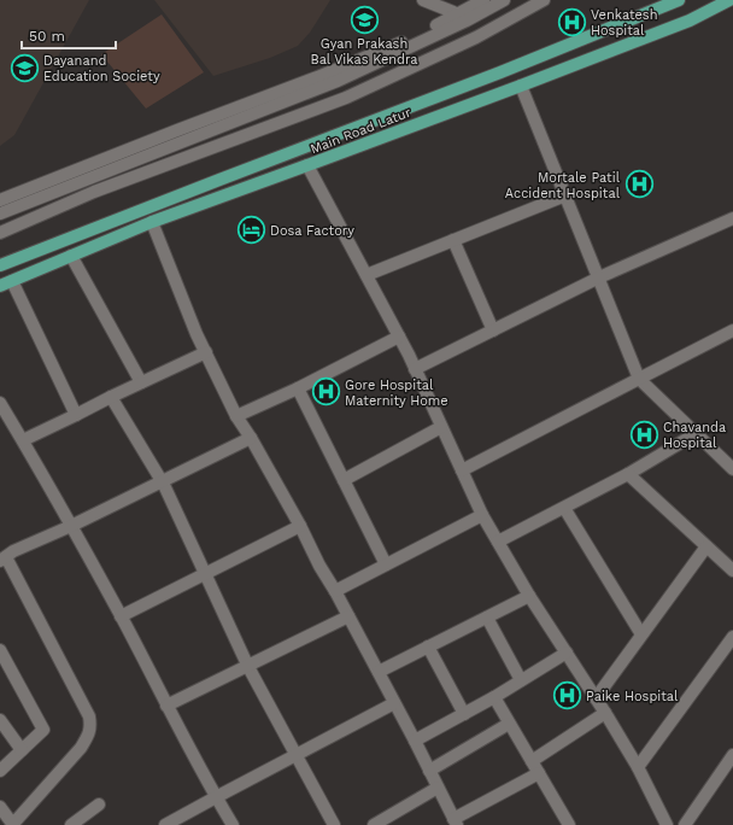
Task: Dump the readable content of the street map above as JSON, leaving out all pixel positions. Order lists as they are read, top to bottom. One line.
{"streets":{"main road":["Main Road Latur"]},"places":{"school or university":["Gyan Prakash Bal Vikas Kendra","Dayanand Education Society"],"hospital":["Venkatesh Hospital","Mortale Patil Accident Hospital","Gore Hospital Maternity Home","Chavanda Hospital","Paike Hospital"],"hotel":["Dosa Factory"]},"scale_bar":"50 m"}
